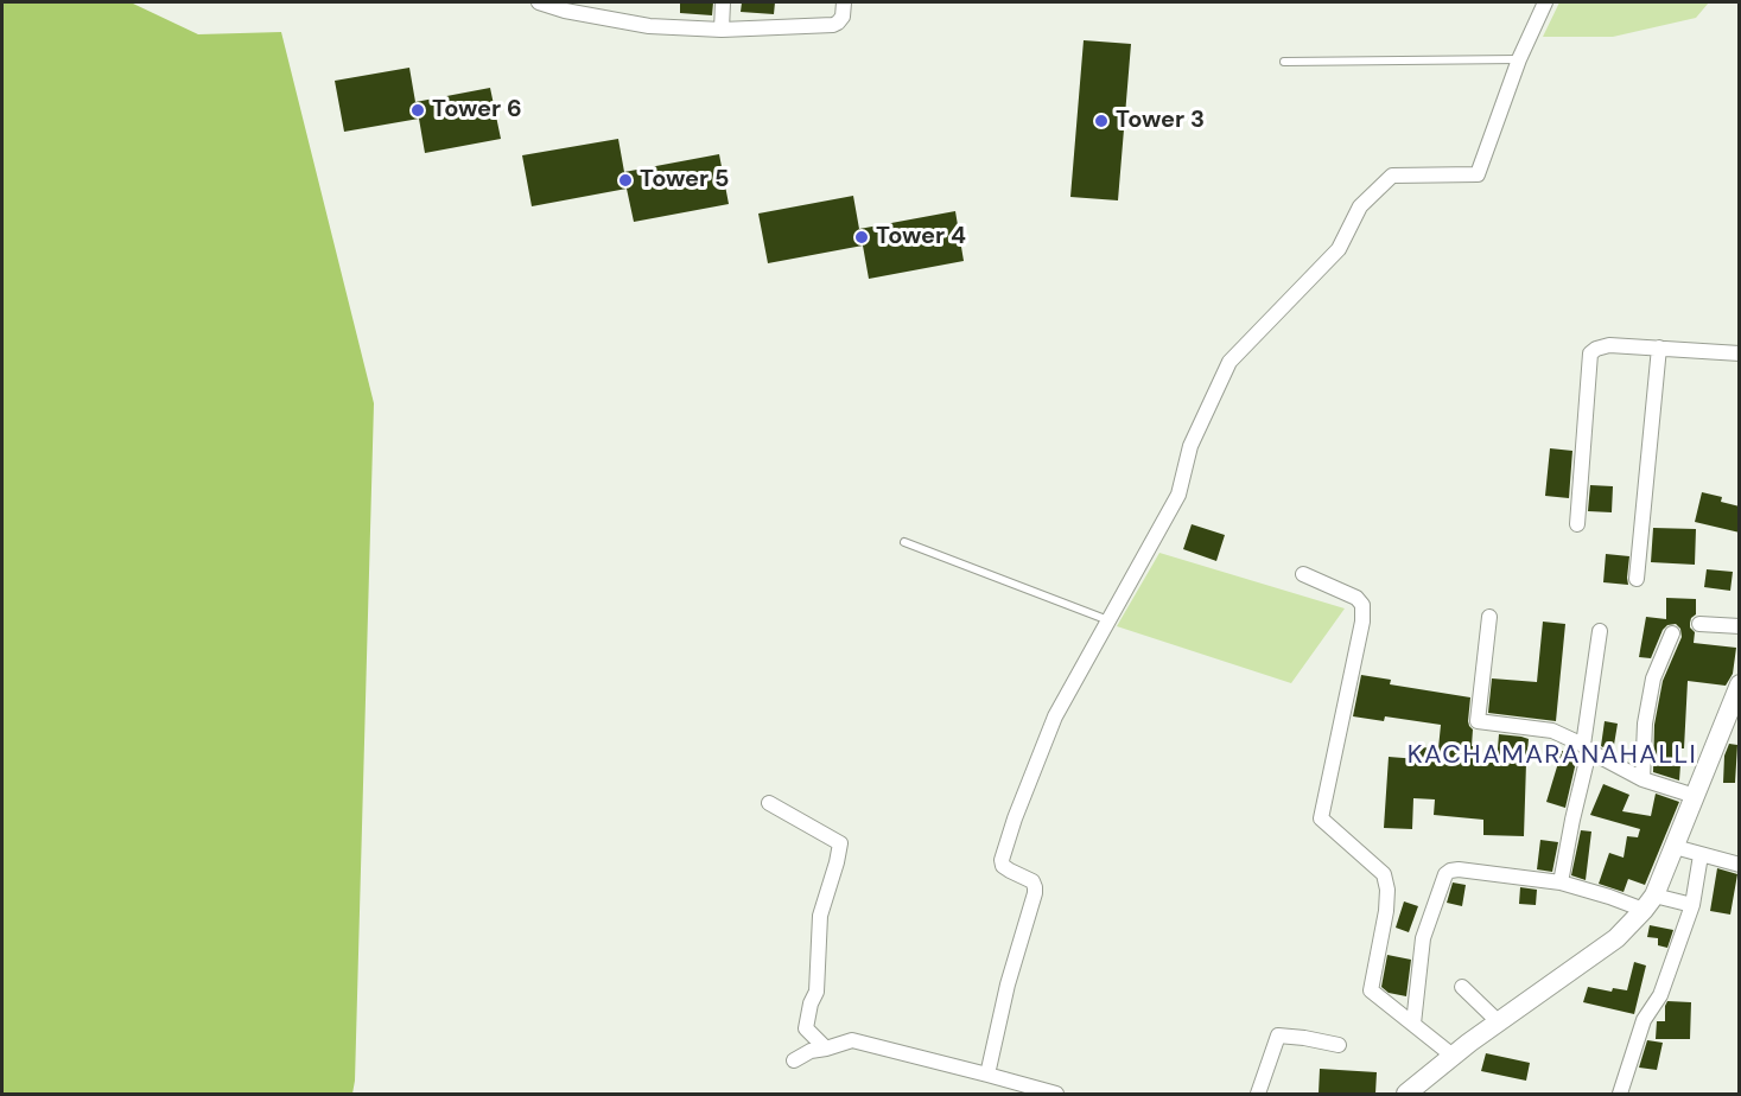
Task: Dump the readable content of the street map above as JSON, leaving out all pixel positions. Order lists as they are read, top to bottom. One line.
{"districts":["KACHAMARANAHALLI"],"places":["Tower 6","Tower 3","Tower 5","Tower 4"]}
